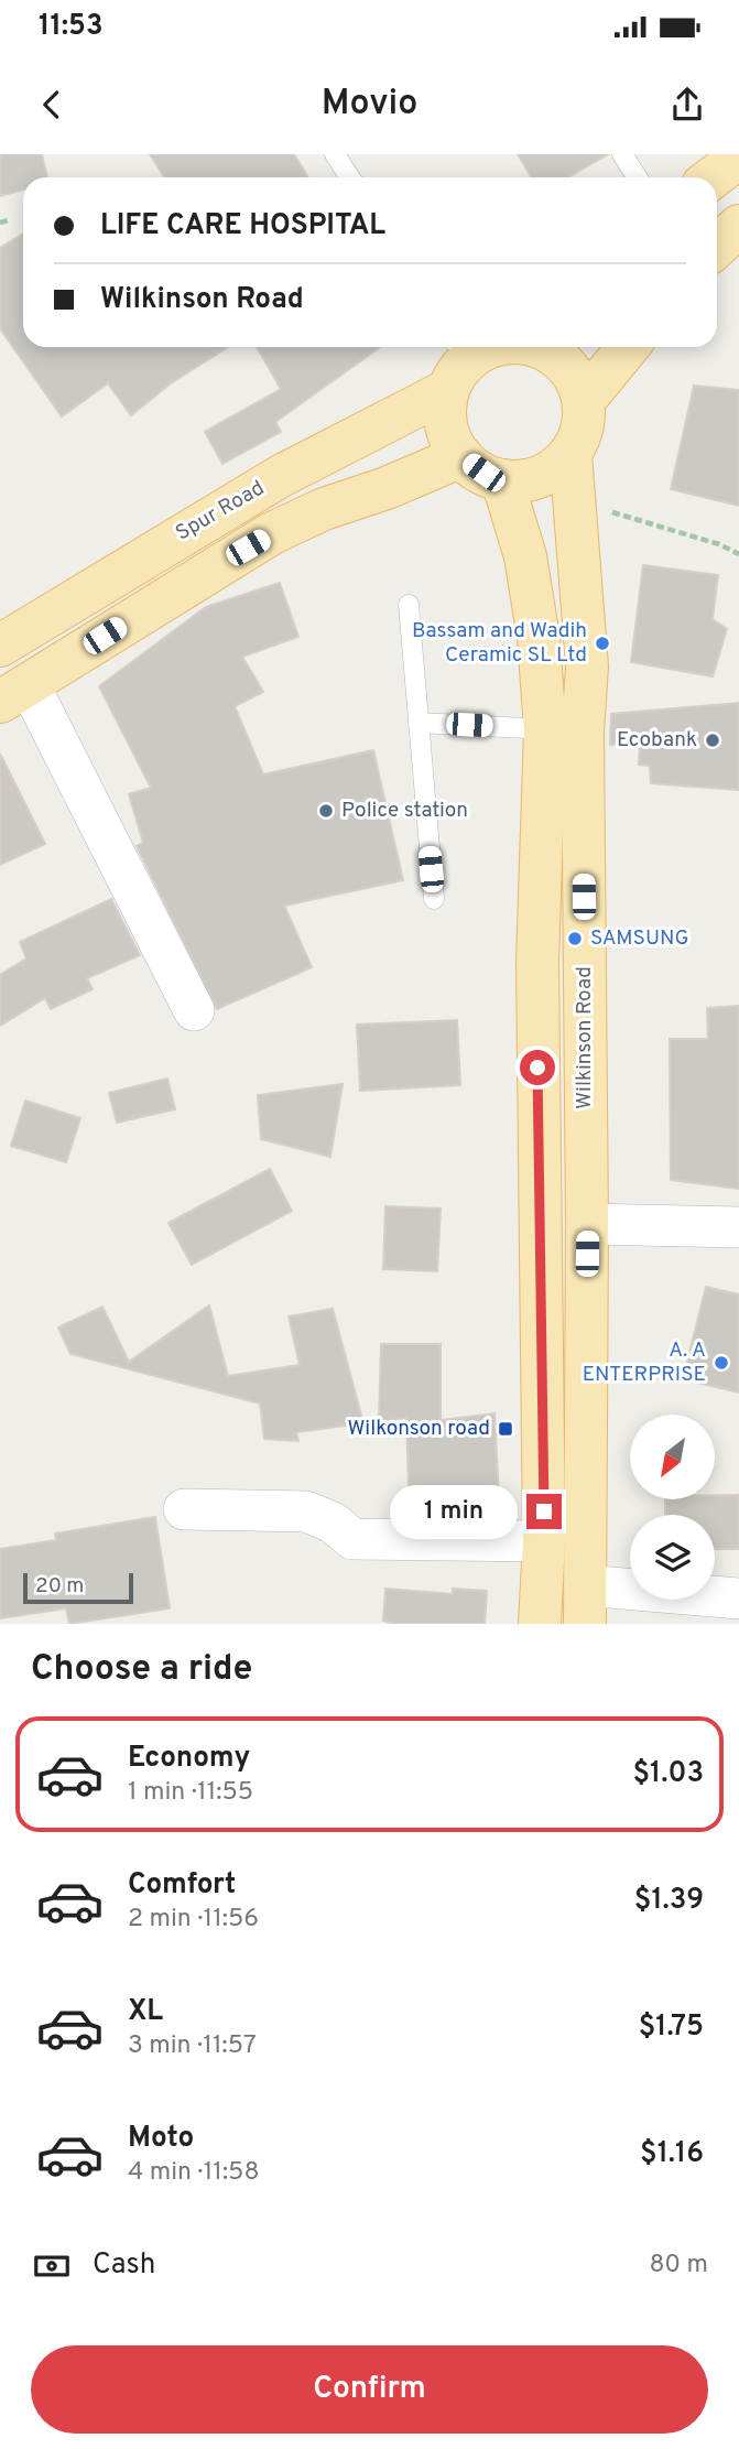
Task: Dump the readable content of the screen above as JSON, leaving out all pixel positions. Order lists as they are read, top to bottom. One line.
{"streets":{"main road":["Spur Road","Wilkinson Road"]},"places":{"other":["Bassam and Wadih Ceramic SL Ltd","Ecobank","Police station","SAMSUNG","A. A ENTERPRISE"],"transit":["Wilkonson road"]},"scale_bar":"20 m","north":"bottom left","page":{"status":"11:53","header":"Movio","banner":["LIFE CARE HOSPITAL","Wilkinson Road"],"bubble":"1 min","scale":"20 m","heading":"Choose a ride","list":[{"name":"Economy","note":"1 min · 11:55","value":"$1.03"},{"name":"Comfort","note":"2 min · 11:56","value":"$1.39"},{"name":"XL","note":"3 min · 11:57","value":"$1.75"},{"name":"Moto","note":"4 min · 11:58","value":"$1.16"}],"pay":["Cash","80 m"],"buttons":"Confirm"}}
